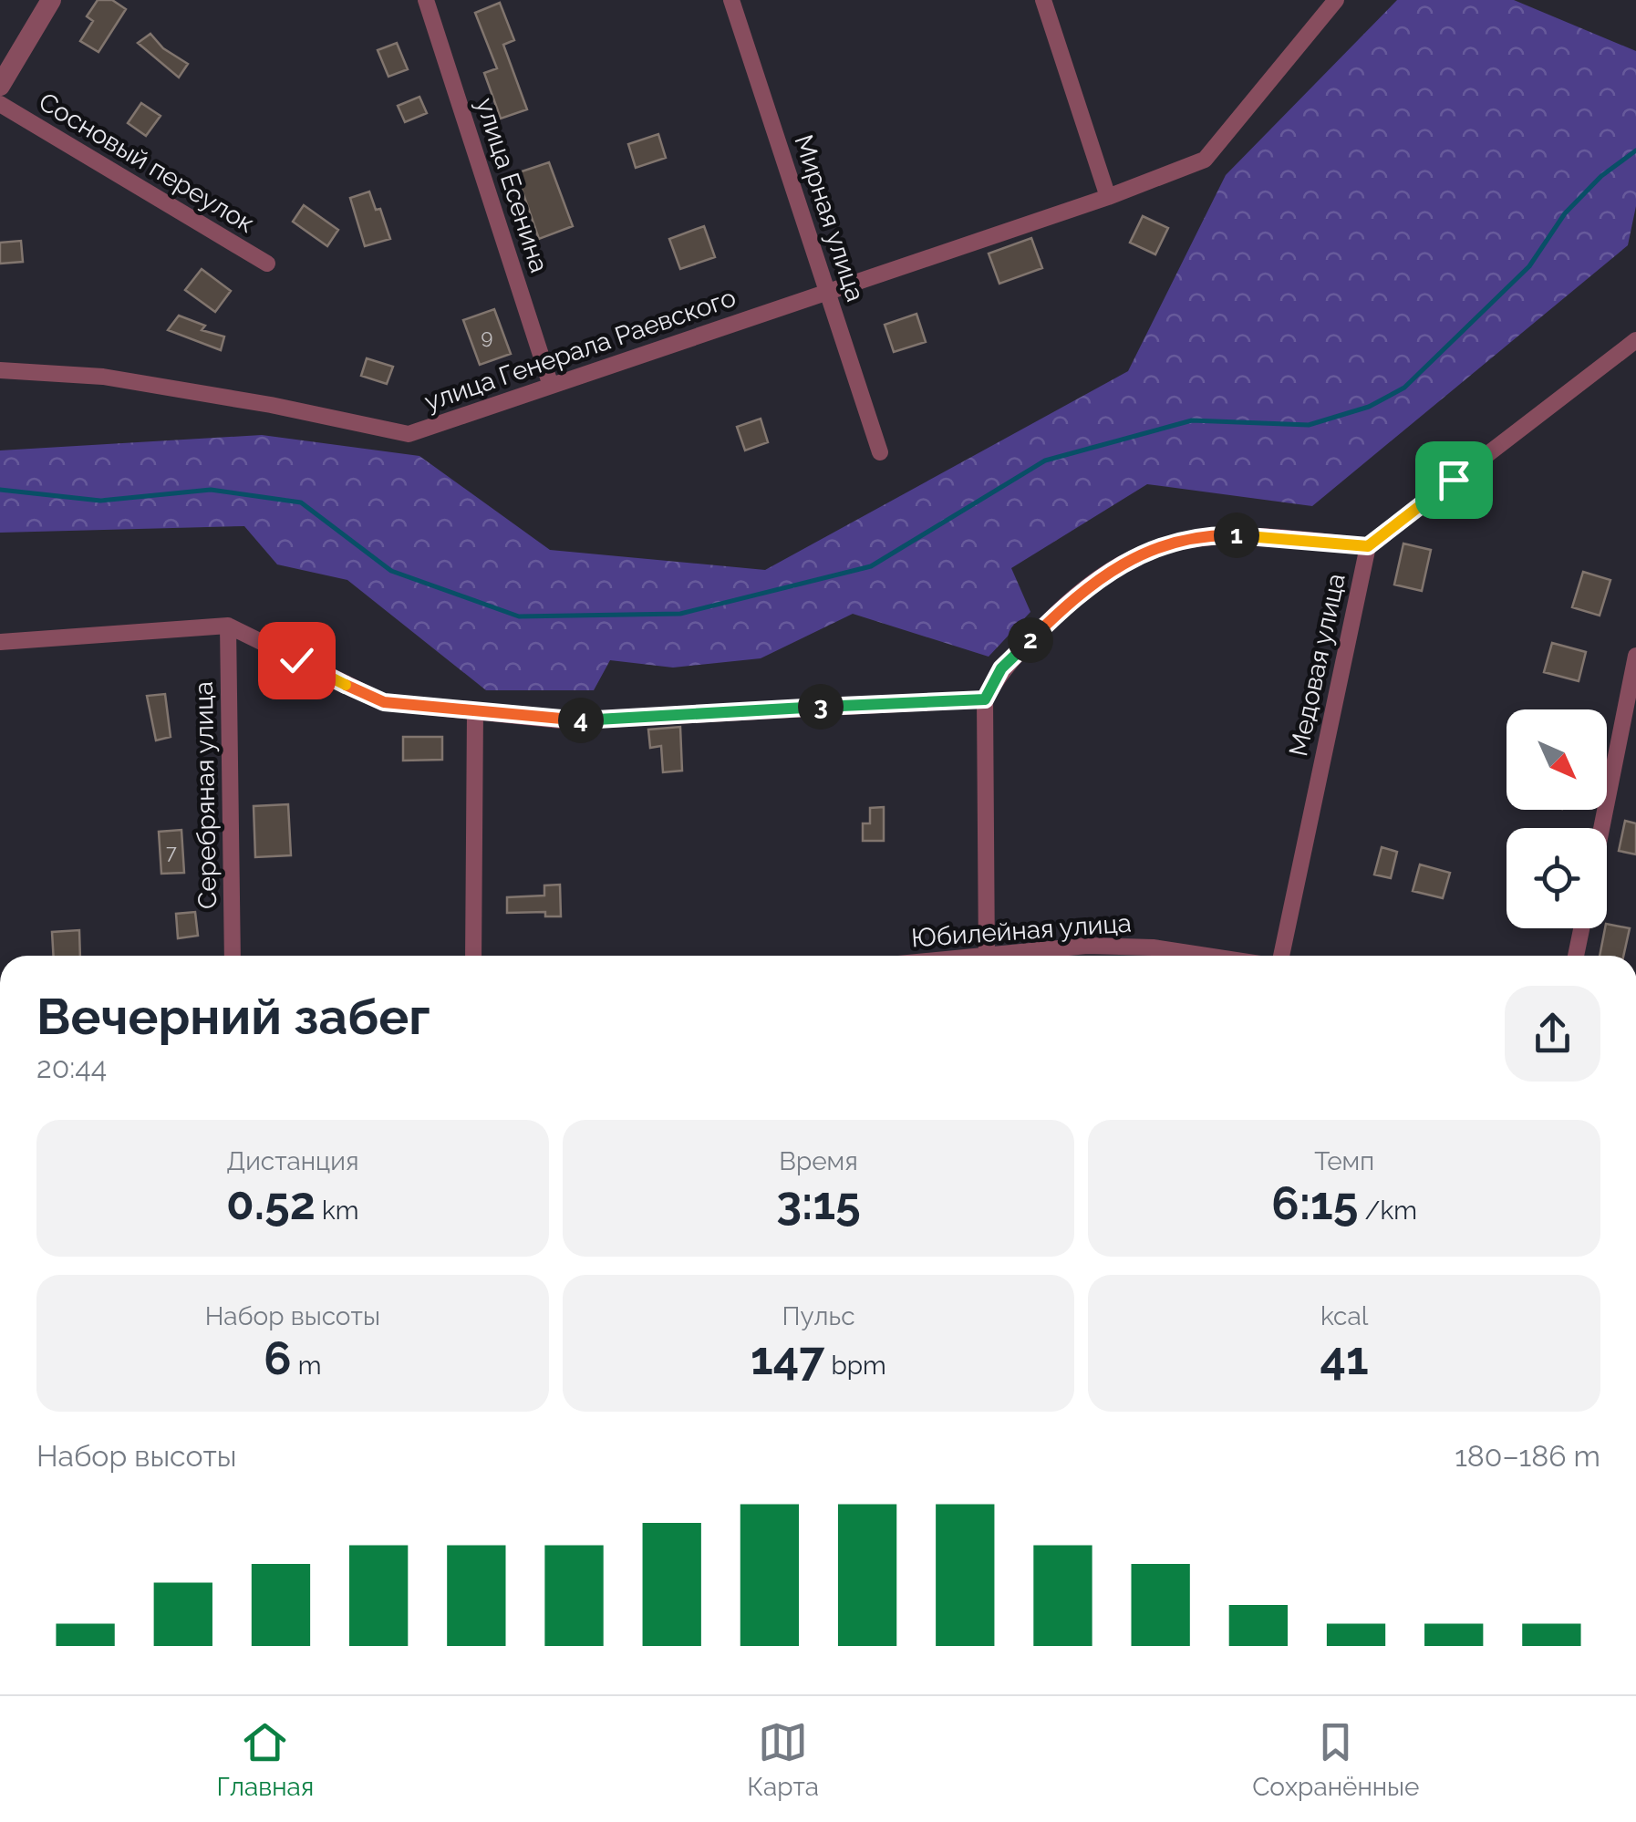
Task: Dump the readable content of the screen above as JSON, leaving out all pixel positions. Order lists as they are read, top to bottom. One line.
{"streets":{"street":["Сосновый переулок","улица Есенина","Мирная улица","улица Генерала Раевского","Медовая улица","Серебряная улица","Юбилейная улица"]},"crossings":[["улица Есенина","улица Генерала Раевского"],["Мирная улица","улица Генерала Раевского"]],"house_numbers":["9","7"],"north":"bottom right","page":{"pins":["1","2","3","4"],"heading":["Вечерний забег","20:44"],"stats":[["Дистанция","0.52 km"],["Время","3:15"],["Темп","6:15 /km"],["Набор высоты","6 m"],["Пульс","147 bpm"],["kcal","41"]],"chart":["Набор высоты","180–186 m"],"tabs":["Главная","Карта","Сохранённые"]}}
